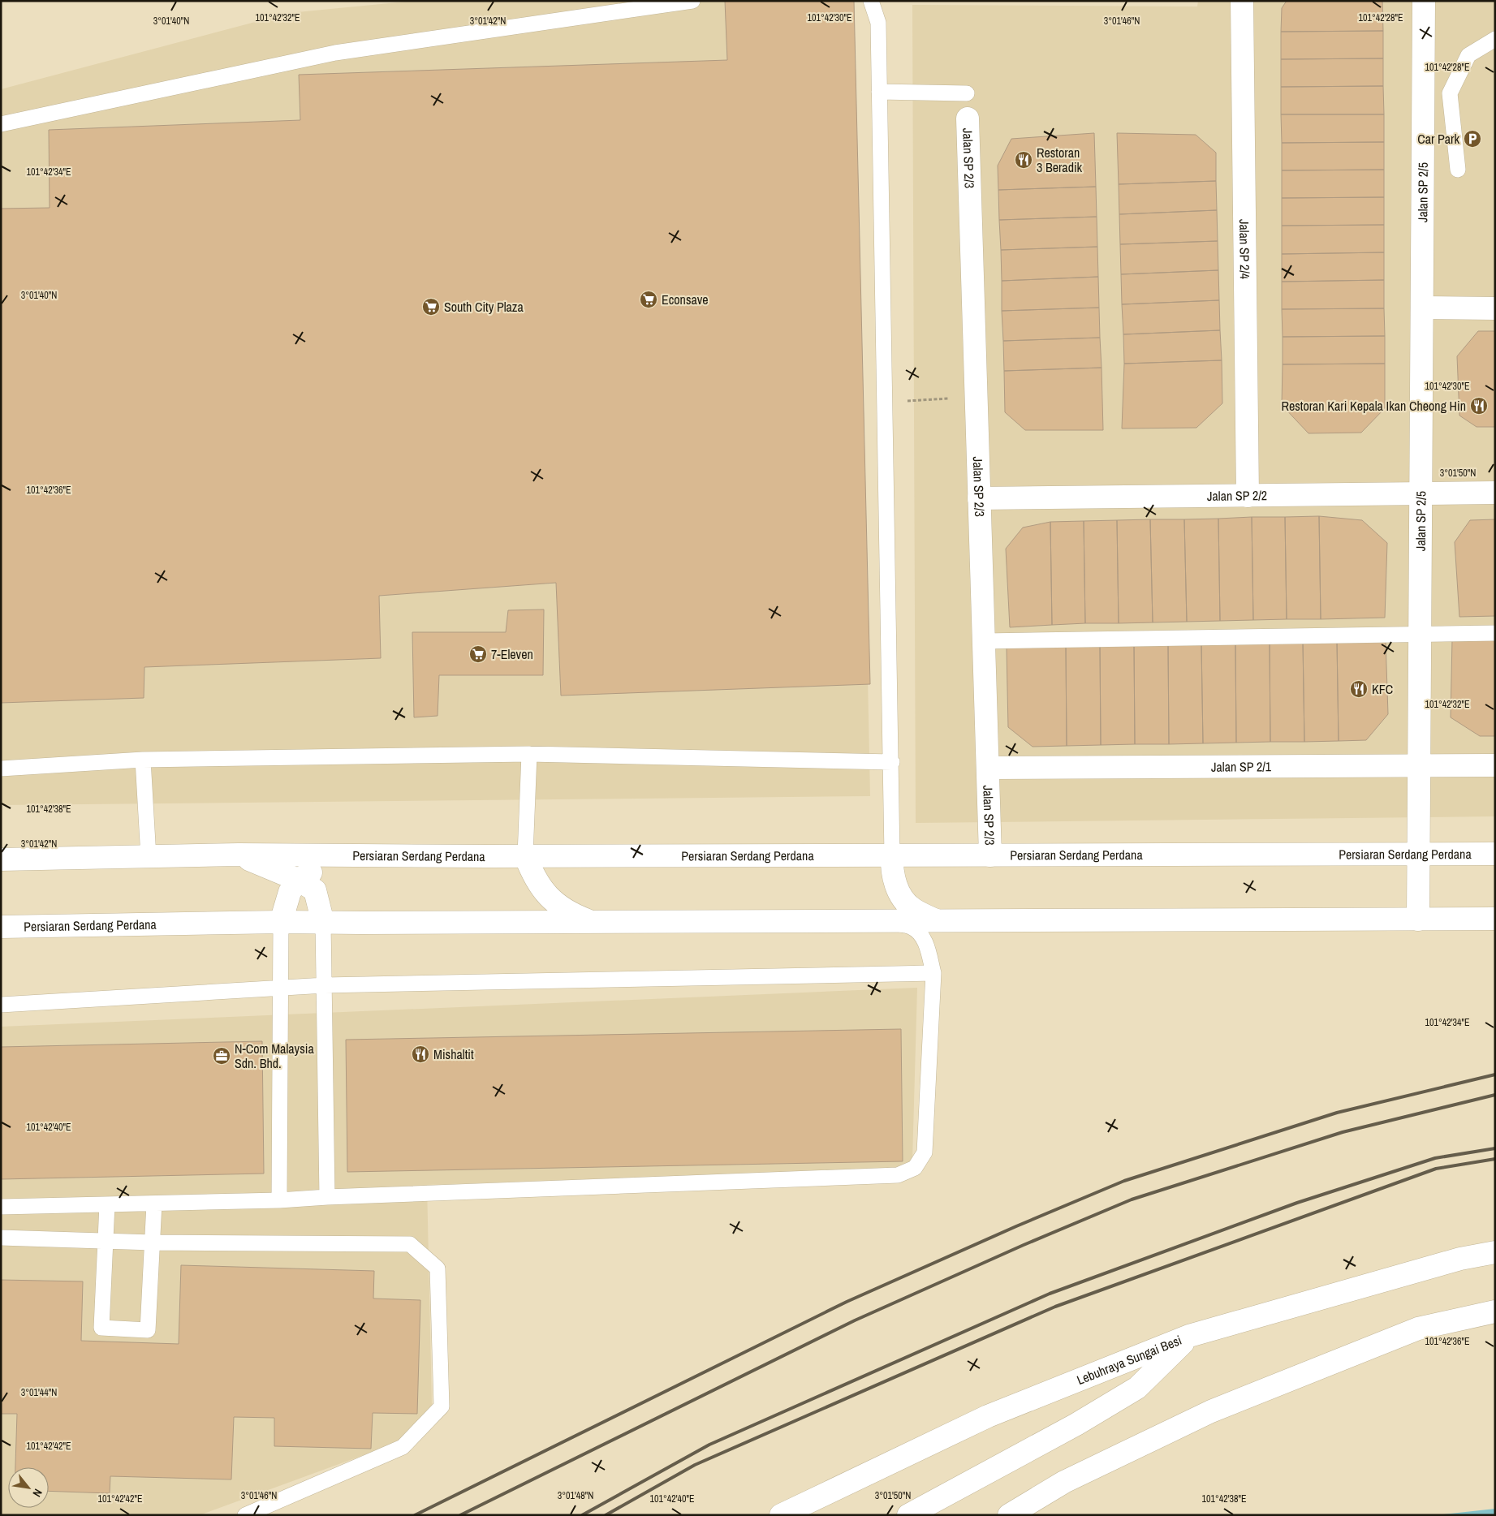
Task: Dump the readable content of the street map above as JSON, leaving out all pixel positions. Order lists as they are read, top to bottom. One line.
{"streets":{"main road":["Jalan SP 2/3","Jalan SP 2/5","Jalan SP 2/4","Jalan SP 2/2","Jalan SP 2/1","Persiaran Serdang Perdana","Lebuhraya Sungai Besi"]},"crossings":[["Jalan SP 2/3","Jalan SP 2/2"],["Jalan SP 2/3","Jalan SP 2/1"],["Jalan SP 2/3","Persiaran Serdang Perdana"],["Jalan SP 2/5","Jalan SP 2/2"],["Jalan SP 2/5","Jalan SP 2/1"],["Jalan SP 2/5","Persiaran Serdang Perdana"],["Jalan SP 2/4","Jalan SP 2/2"]],"places":{"parking":["Car Park"],"restaurant":["Restoran 3 Beradik","Restoran Kari Kepala Ikan Cheong Hin","KFC","Mishaltit"],"supermarket":["Econsave","South City Plaza","7-Eleven"],"office":["N-Com Malaysia Sdn. Bhd."]},"north":"bottom right","coordinates":["101°42'32\"E","101°42'30\"E","101°42'28\"E","3°01'40\"N","3°01'42\"N","3°01'46\"N","101°42'34\"E","3°01'50\"N","101°42'36\"E","101°42'38\"E","101°42'40\"E","3°01'44\"N","101°42'42\"E","3°01'48\"N"]}
